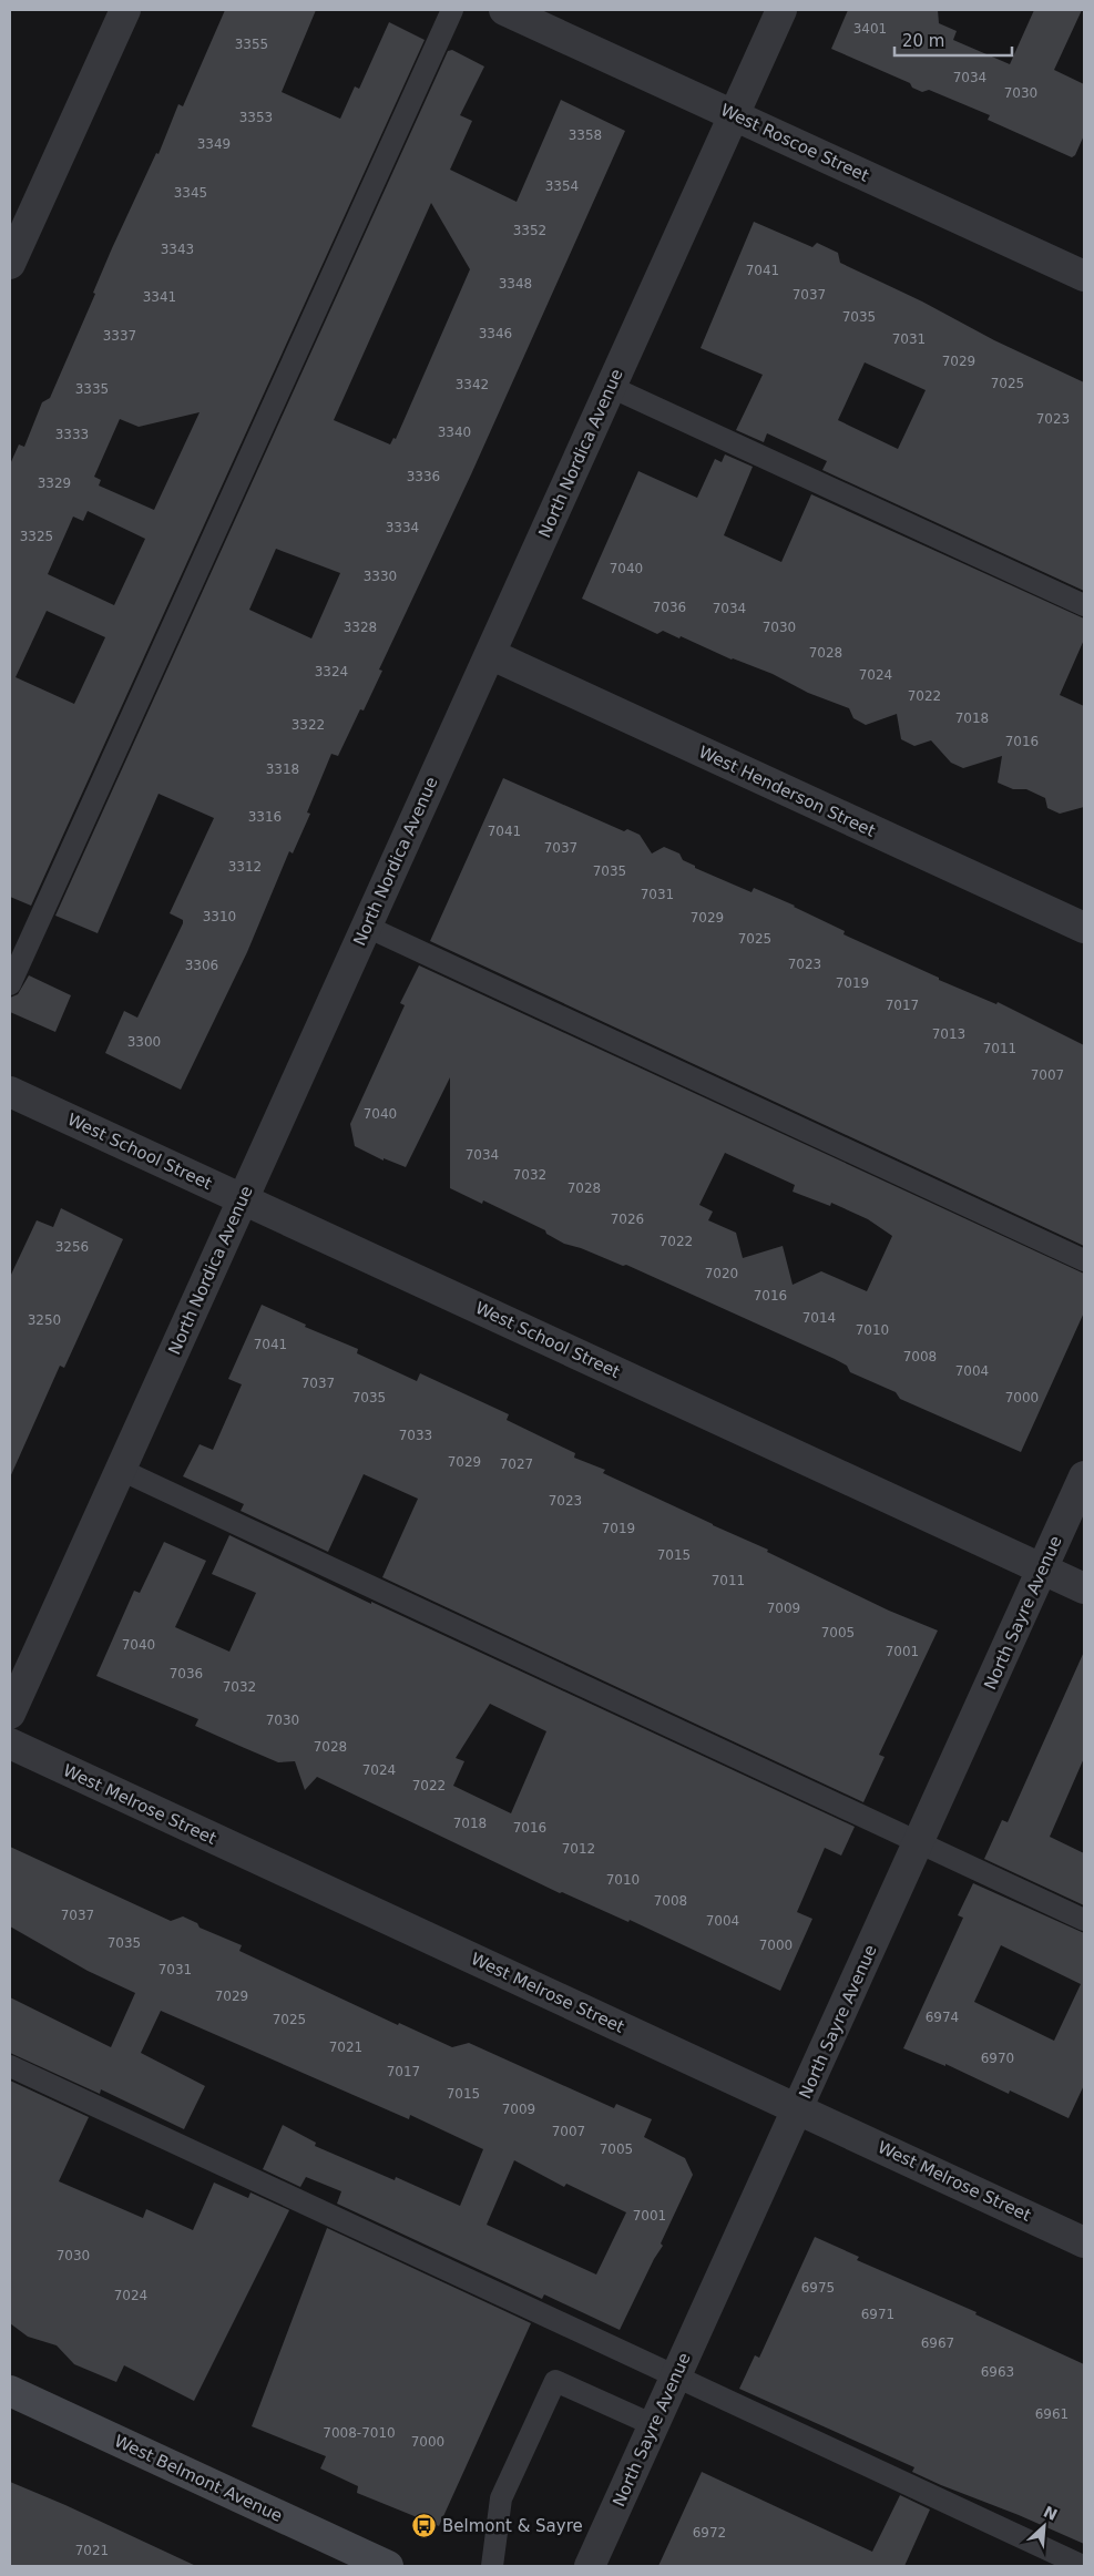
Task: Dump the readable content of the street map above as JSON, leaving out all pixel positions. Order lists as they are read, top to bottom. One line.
{"streets":{"main road":["West Belmont Avenue"],"street":["West Roscoe Street","North Nordica Avenue","West Henderson Street","West School Street","North Sayre Avenue","West Melrose Street"]},"crossings":[["West Roscoe Street","North Nordica Avenue"],["North Nordica Avenue","West Henderson Street"],["North Nordica Avenue","West School Street"],["West School Street","North Sayre Avenue"],["North Sayre Avenue","West Melrose Street"]],"places":{"bus stop":["Belmont & Sayre"]},"house_numbers":["3401","3355","7034","7030","3353","3358","3349","3354","3345","3352","3343","7041","3348","7037","3341","7035","3346","3337","7031","7029","7025","3342","3335","7023","3340","3333","3336","3329","3334","3325","7040","3330","7036","7034","3328","7030","7028","3324","7024","7022","7018","3322","7016","3318","3316","7041","7037","3312","7035","7031","3310","7029","7025","7023","3306","7019","7017","7013","3300","7011","7007","7040","7034","7032","7028","7026","7022","3256","7020","7016","7014","3250","7010","7041","7008","7004","7037","7035","7000","7033","7029","7027","7023","7019","7015","7011","7009","7005","7040","7001","7036","7032","7030","7028","7024","7022","7018","7016","7012","7010","7008","7037","7004","7035","7000","7031","7029","6974","7025","7021","6970","7017","7015","7009","7007","7005","7001","7030","6975","7024","6971","6967","6963","6961","7008-7010","7000","6972","7021"],"scale_bar":"20 m","north":"top right"}
